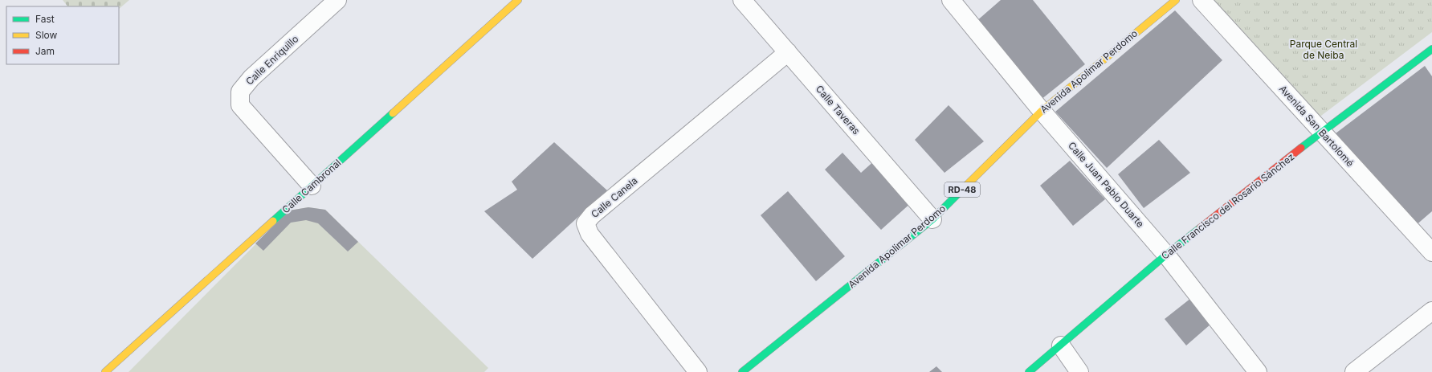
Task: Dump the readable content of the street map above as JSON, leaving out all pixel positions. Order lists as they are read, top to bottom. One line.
{"streets":{"street":["Calle Enriquillo","Avenida Apolimar Perdomo","Calle Taveras","Avenida San Bartolomé","Calle Juan Pablo Duarte","Calle Cambronal","RD-48","Calle Canela","Calle Francisco del Rosario Sánchez"]},"crossings":[["Calle Enriquillo","Calle Cambronal"],["Avenida Apolimar Perdomo","Calle Taveras"],["Avenida Apolimar Perdomo","Calle Juan Pablo Duarte"],["Calle Taveras","Calle Canela"],["Avenida San Bartolomé","Calle Francisco del Rosario Sánchez"],["Calle Juan Pablo Duarte","Calle Francisco del Rosario Sánchez"]],"parks":["Parque Central de Neiba"],"legend":["Fast","Slow","Jam"]}
